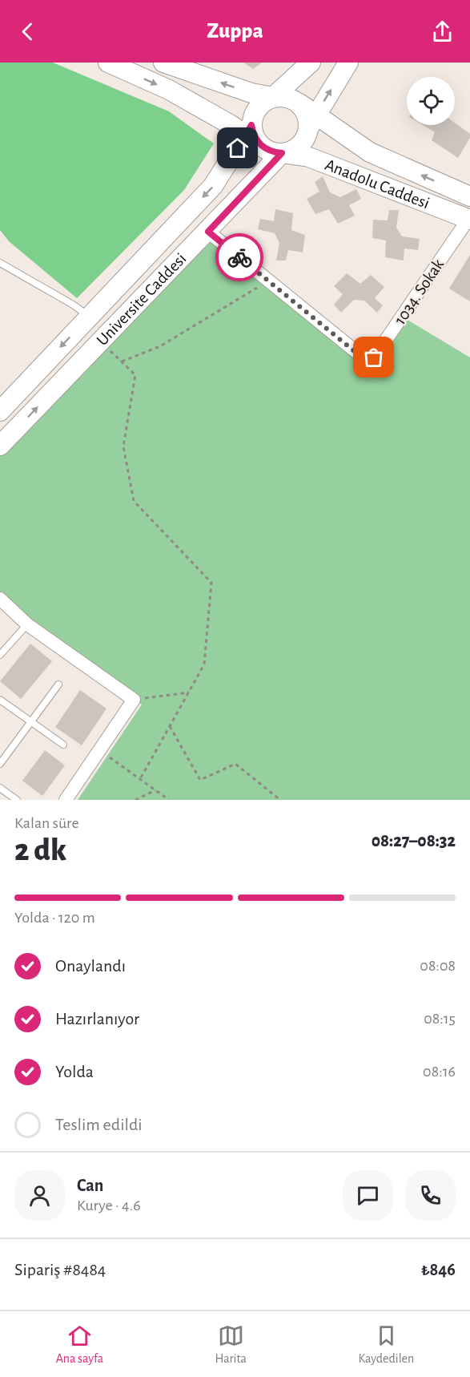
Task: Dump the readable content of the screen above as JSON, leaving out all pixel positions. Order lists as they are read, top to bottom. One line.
{"streets":{"street":["Anadolu Caddesi","1034. Sokak","Universite Caddesi"]},"crossings":[["Anadolu Caddesi","1034. Sokak"],["Anadolu Caddesi","Universite Caddesi"],["1034. Sokak","Universite Caddesi"]],"page":{"header":"Zuppa","heading":["2 dk","Kalan süre","08:27–08:32"],"panel":["Can","Kurye · 4.6","Sipariş #8484","₺846"],"bar":"Yolda · 120 m","list":[["Onaylandı","08:08"],["Hazırlanıyor","08:15"],["Yolda","08:16"],"Teslim edildi"],"tabs":["Ana sayfa","Harita","Kaydedilen"]}}
